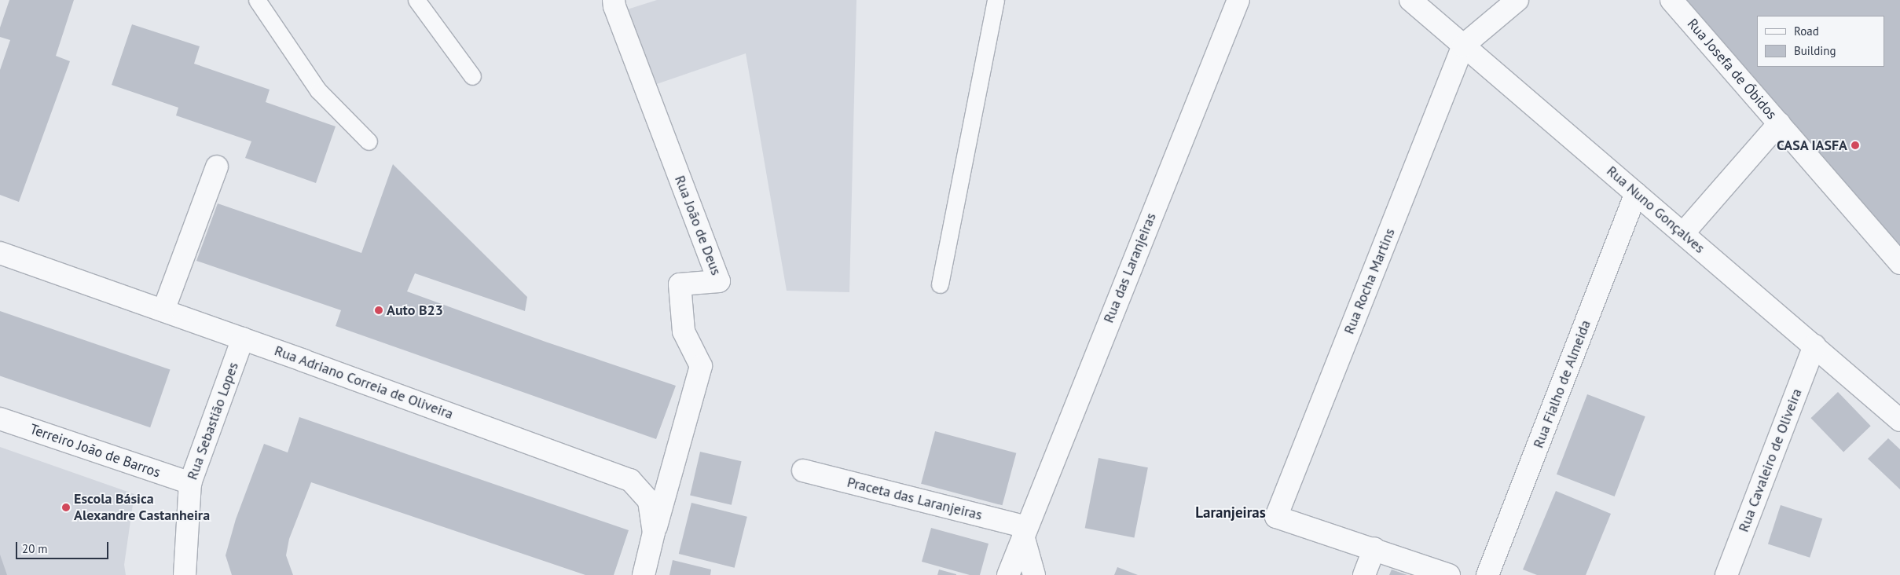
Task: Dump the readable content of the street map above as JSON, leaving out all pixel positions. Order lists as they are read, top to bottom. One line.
{"streets":{"street":["Rua Josefa de Óbidos","Rua Nuno Gonçalves","Rua João de Deus","Rua das Laranjeiras","Rua Rocha Martins","Rua Adriano Correia de Oliveira","Rua Fialho de Almeida","Rua Sebastião Lopes","Terreiro João de Barros","Rua Cavaleiro de Oliveira","Praceta das Laranjeiras"]},"crossings":[["Rua Nuno Gonçalves","Rua Rocha Martins"],["Rua Nuno Gonçalves","Rua Fialho de Almeida"],["Rua Nuno Gonçalves","Rua Cavaleiro de Oliveira"],["Rua João de Deus","Rua Adriano Correia de Oliveira"],["Rua das Laranjeiras","Praceta das Laranjeiras"],["Rua Adriano Correia de Oliveira","Rua Sebastião Lopes"],["Rua Sebastião Lopes","Terreiro João de Barros"]],"districts":["Laranjeiras"],"places":["CASA IASFA","Auto B23","Escola Básica Alexandre Castanheira"],"legend":["Road","Building"],"scale_bar":"20 m"}
